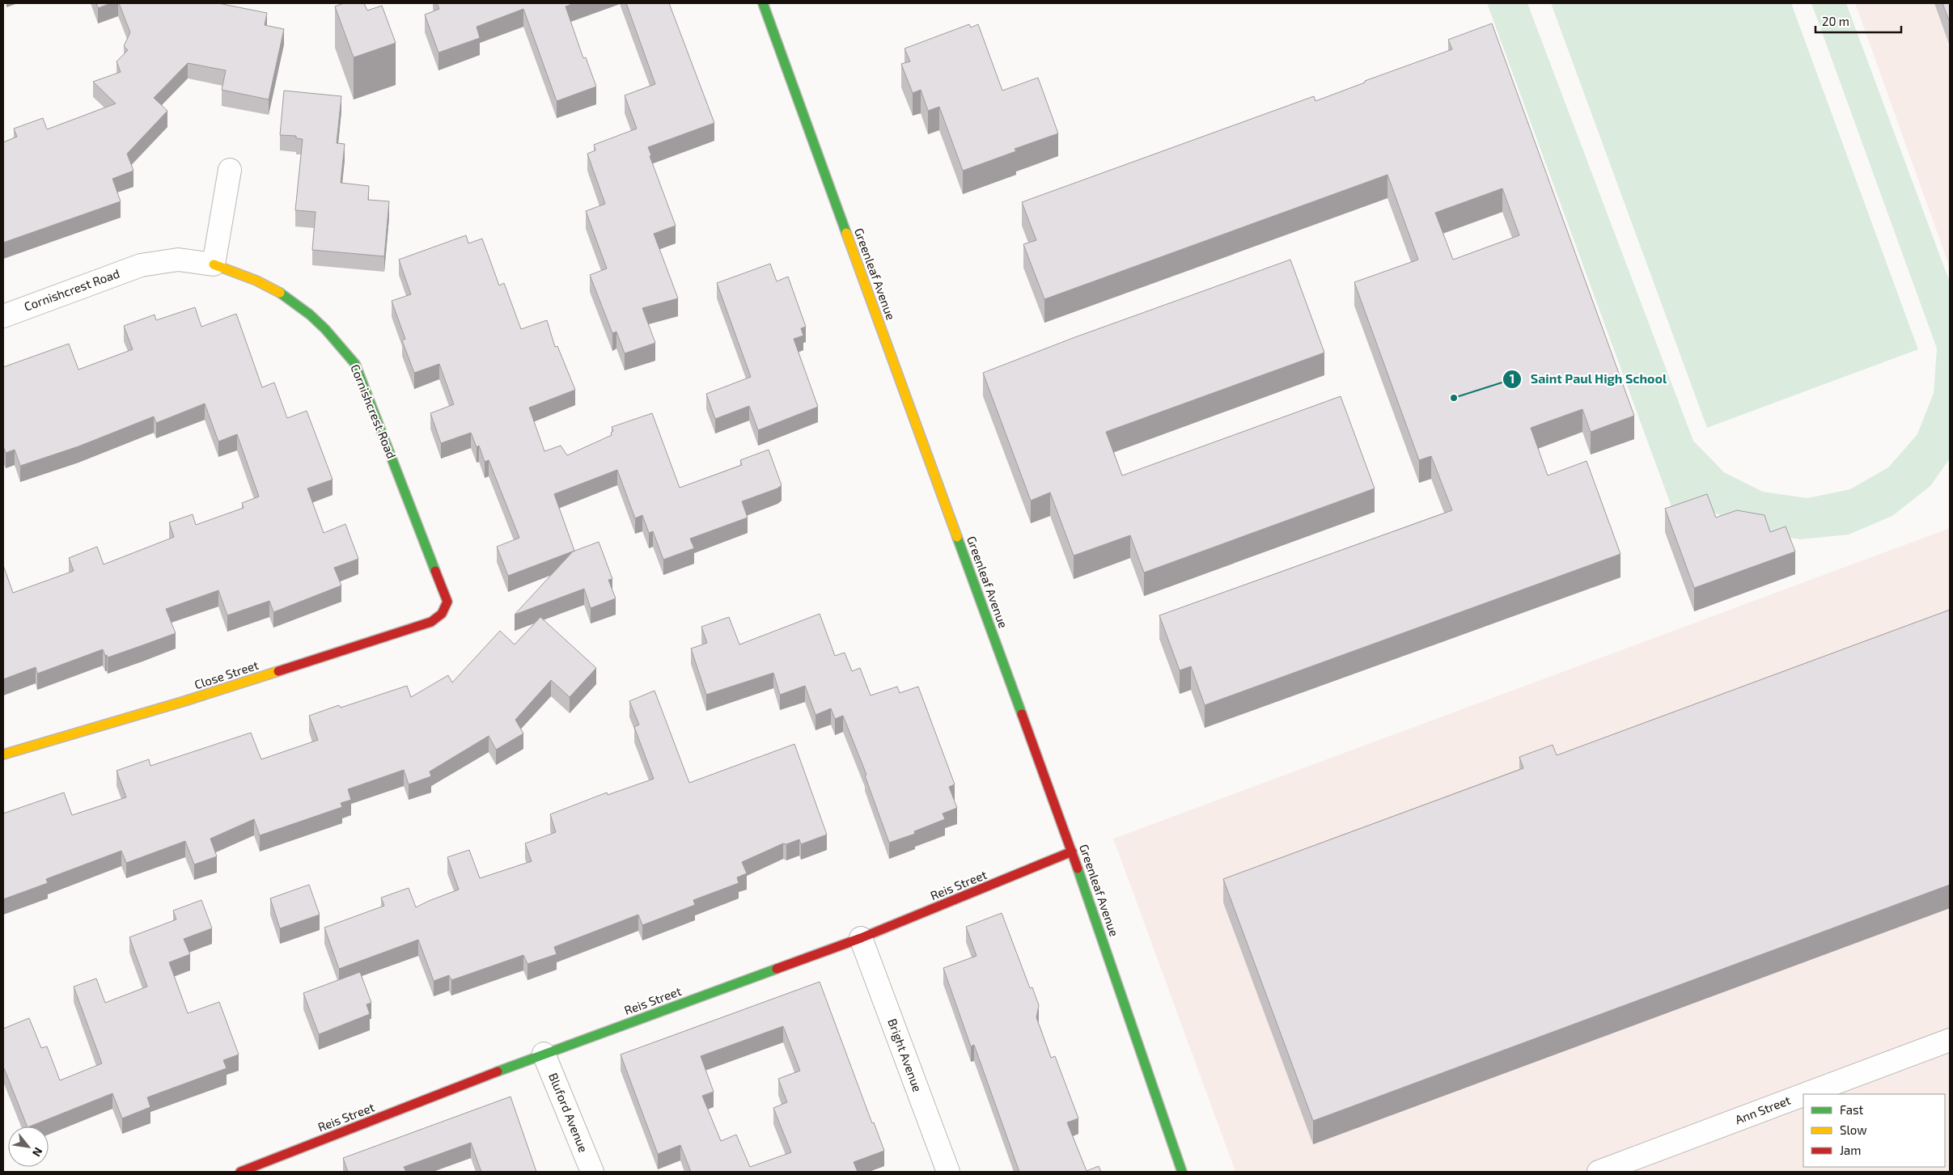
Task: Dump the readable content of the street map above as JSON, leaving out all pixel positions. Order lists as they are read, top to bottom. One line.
{"streets":{"street":["Greenleaf Avenue","Cornishcrest Road","Close Street","Reis Street","Bright Avenue","Ann Street","Bluford Avenue"]},"crossings":[["Greenleaf Avenue","Reis Street"],["Cornishcrest Road","Close Street"],["Reis Street","Bright Avenue"],["Reis Street","Bluford Avenue"]],"places":["Saint Paul High School"],"legend":["Fast","Slow","Jam"],"scale_bar":"20 m","north":"bottom right"}
